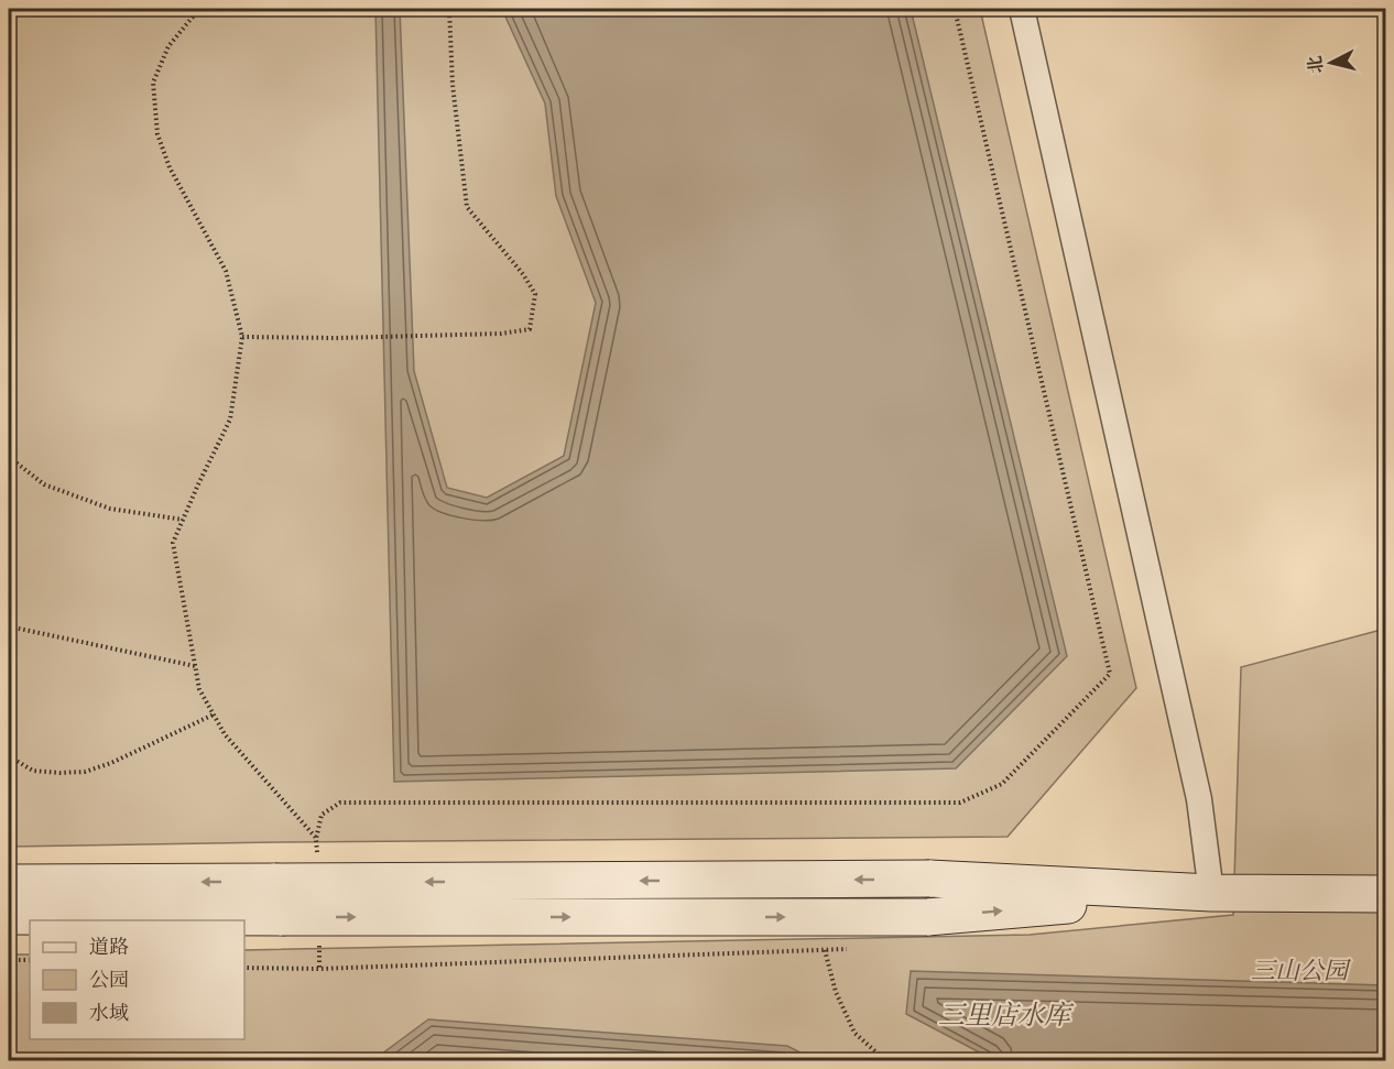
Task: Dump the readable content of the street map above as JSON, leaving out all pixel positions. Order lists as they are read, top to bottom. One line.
{"water":["三里店水库"],"parks":["三山公园"],"legend":["道路","公园","水域"],"north":"left"}
